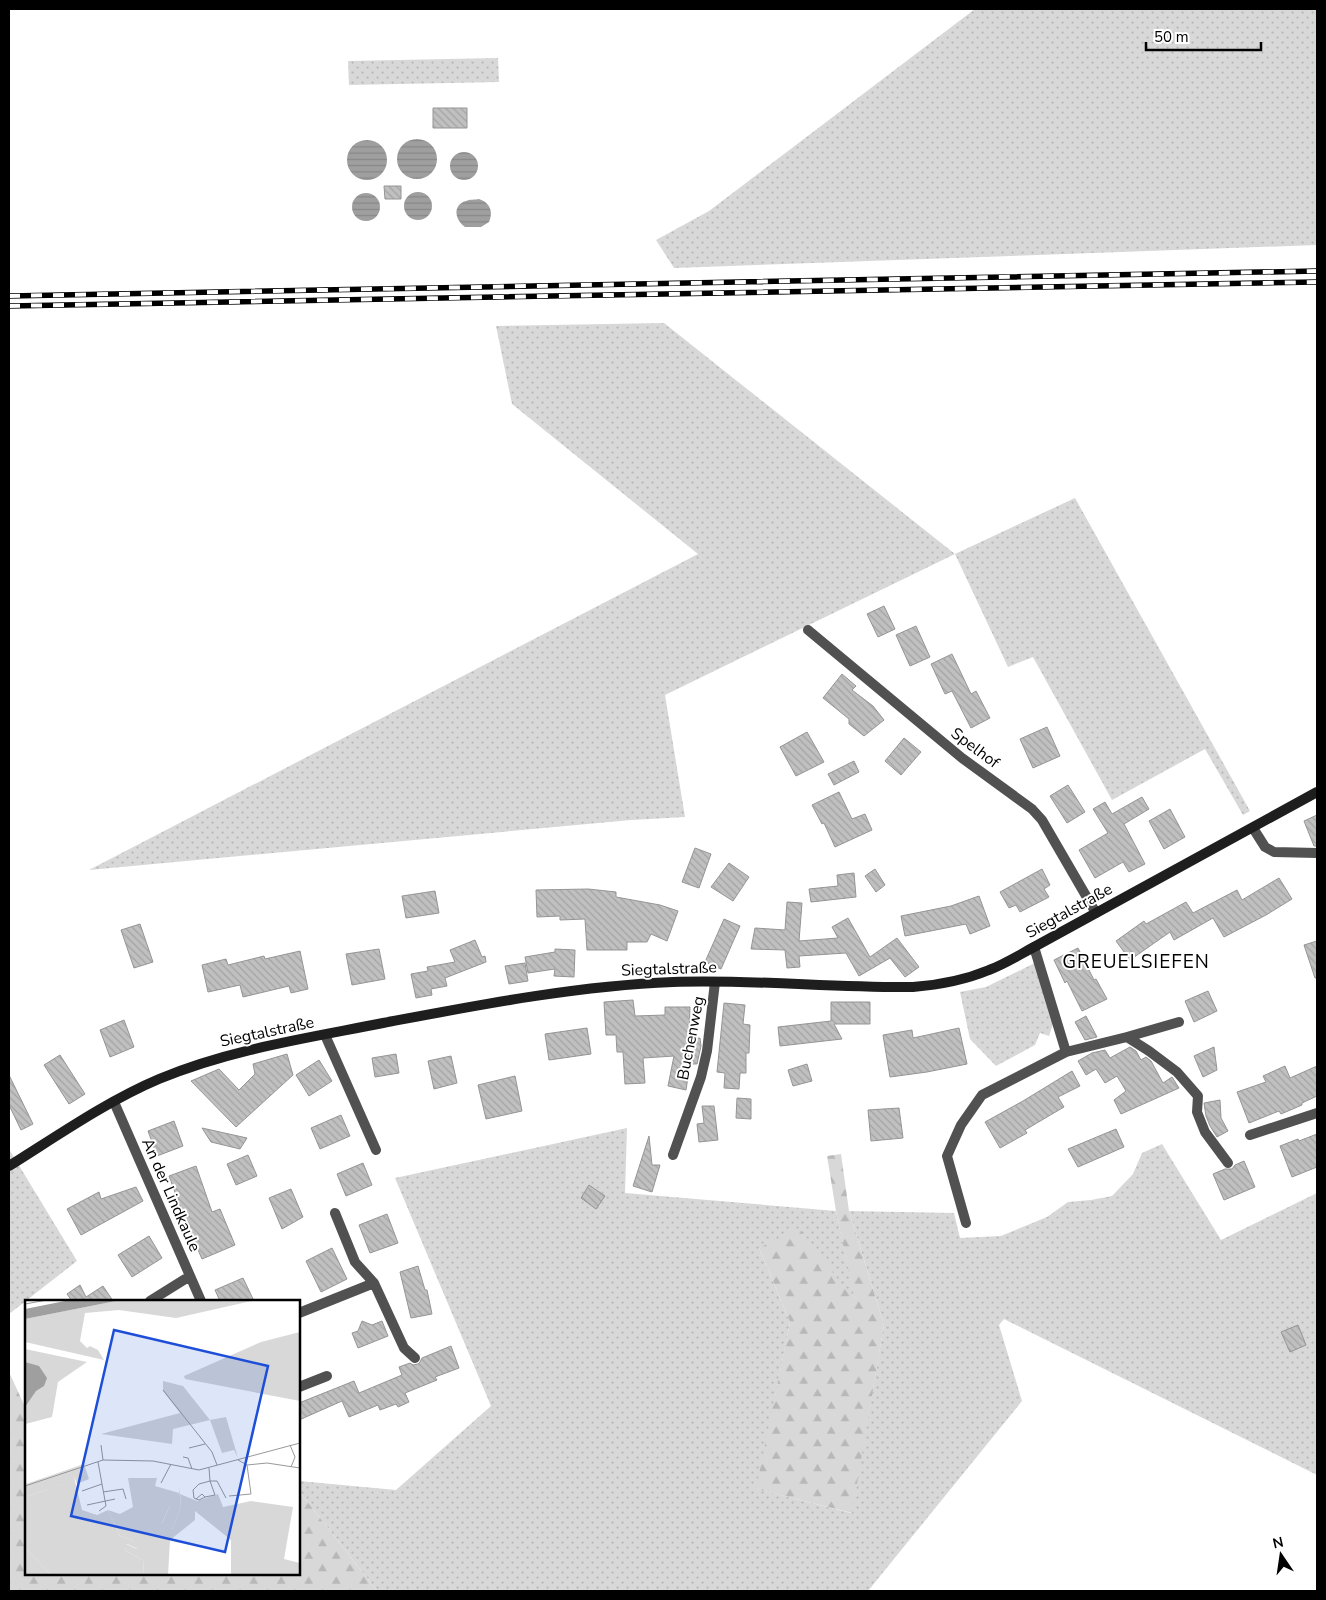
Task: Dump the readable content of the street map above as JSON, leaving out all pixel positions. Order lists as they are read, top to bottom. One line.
{"streets":{"main road":["Siegtalstraße"],"street":["Spelhof","Buchenweg","An der Lindkaule"]},"crossings":[["Spelhof","Siegtalstraße"],["Siegtalstraße","Buchenweg"],["Siegtalstraße","An der Lindkaule"]],"districts":["GREUELSIEFEN"],"scale_bar":"50 m","north":"top"}
